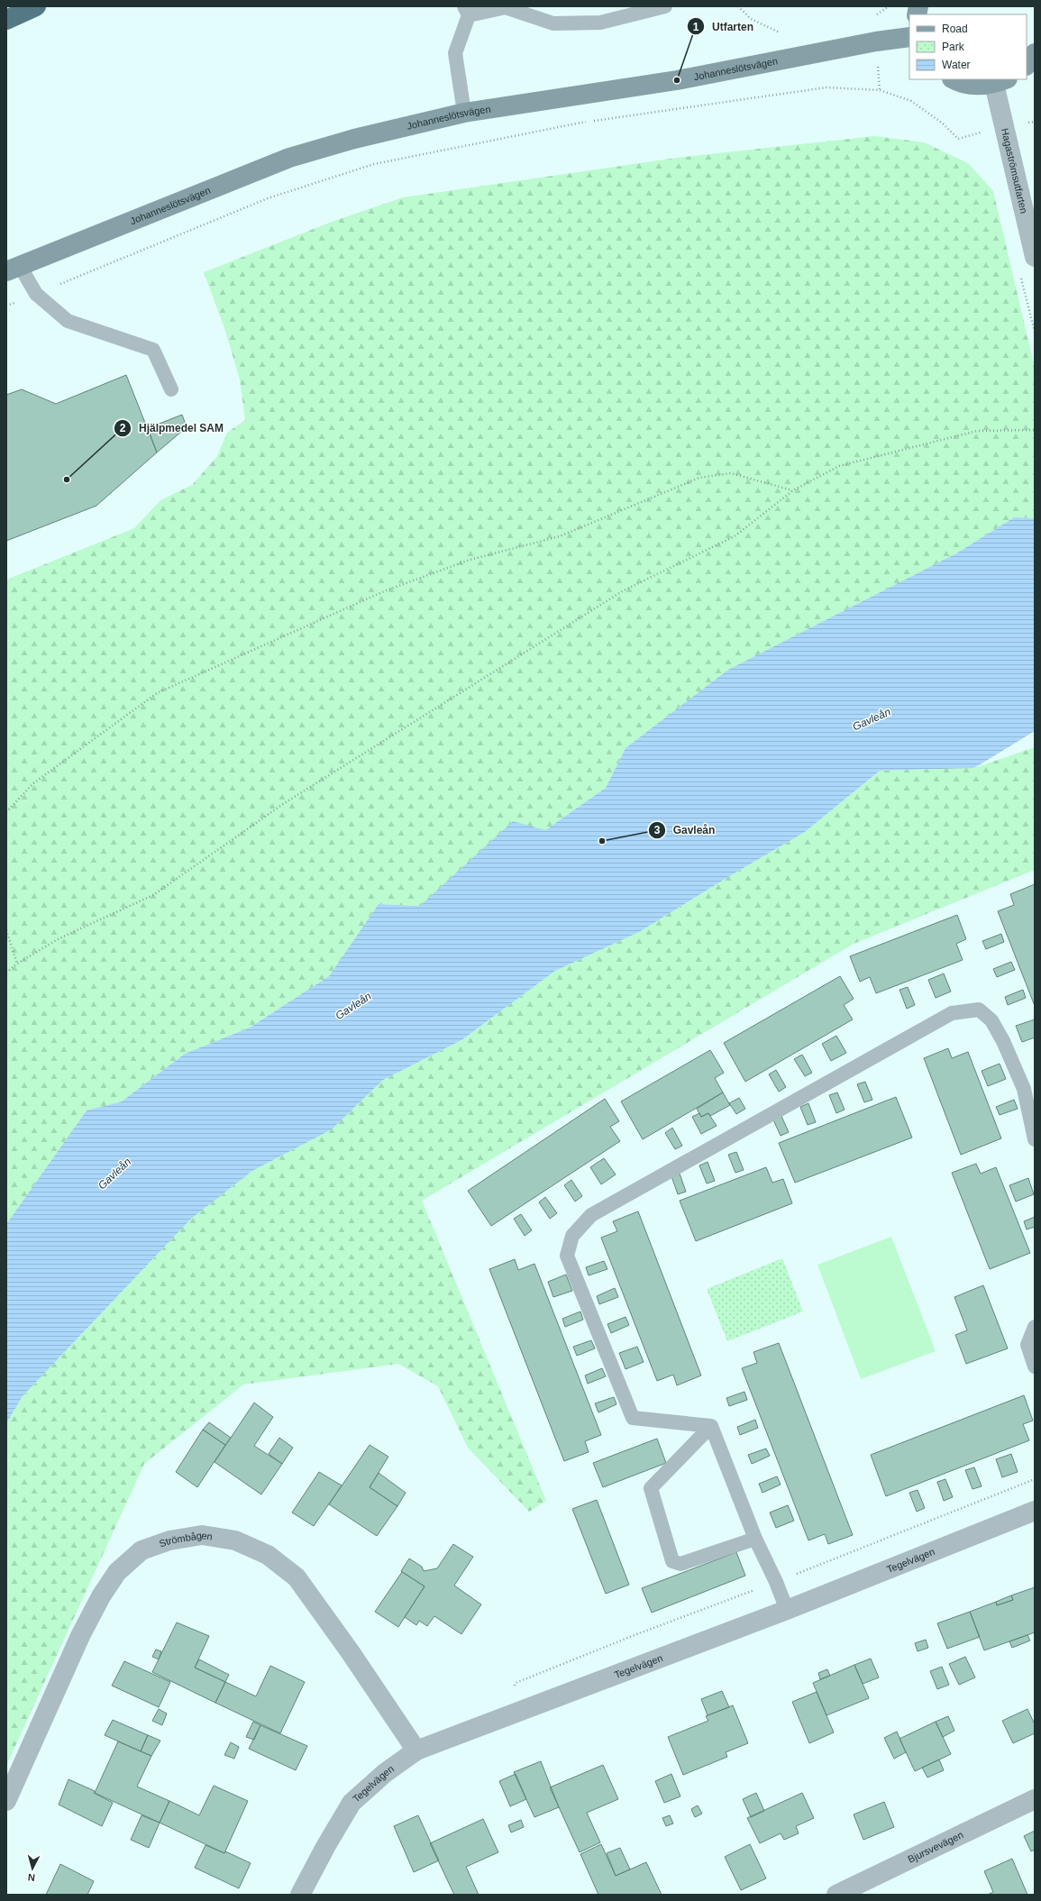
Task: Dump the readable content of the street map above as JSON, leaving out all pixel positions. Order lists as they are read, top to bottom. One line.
{"streets":{"main road":["Johanneslötsvägen","Hagaströmsutfarten"],"street":["Strömbågen","Tegelvägen","Bjursvevägen"]},"crossings":[["Strömbågen","Tegelvägen"]],"water":["Gavleån"],"places":["Utfarten","Hjälpmedel SAM","Gavleån"],"legend":["Road","Park","Water"],"north":"bottom"}
